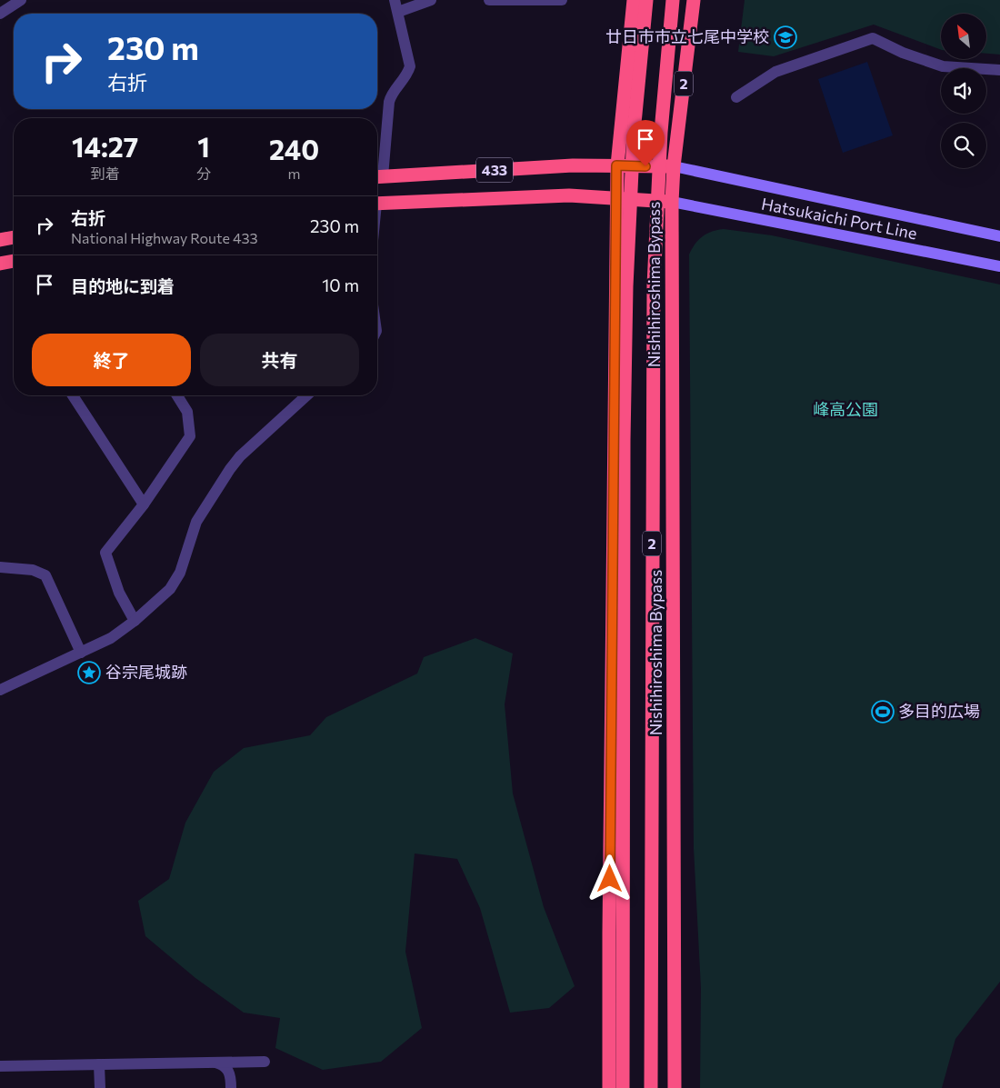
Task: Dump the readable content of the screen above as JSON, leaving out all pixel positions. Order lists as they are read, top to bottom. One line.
{"streets":{"highway":["2","433","Nishihiroshima Bypass"],"main road":["Hatsukaichi Port Line"]},"crossings":[["433","Hatsukaichi Port Line"],["433","Nishihiroshima Bypass"],["Hatsukaichi Port Line","Nishihiroshima Bypass"]],"parks":["峰高公園"],"places":{"school or university":["廿日市市立七尾中学校"],"place":["谷宗尾城跡"],"sports":["多目的広場"]},"north":"top left","page":{"turn":["230 m","右折"],"eta":["14:27","到着","1","分","240","m"],"list":[{"name":"右折","note":"National Highway Route 433","value":"230 m"},{"name":"目的地に到着","value":"10 m"}],"buttons":["終了","共有"]}}
